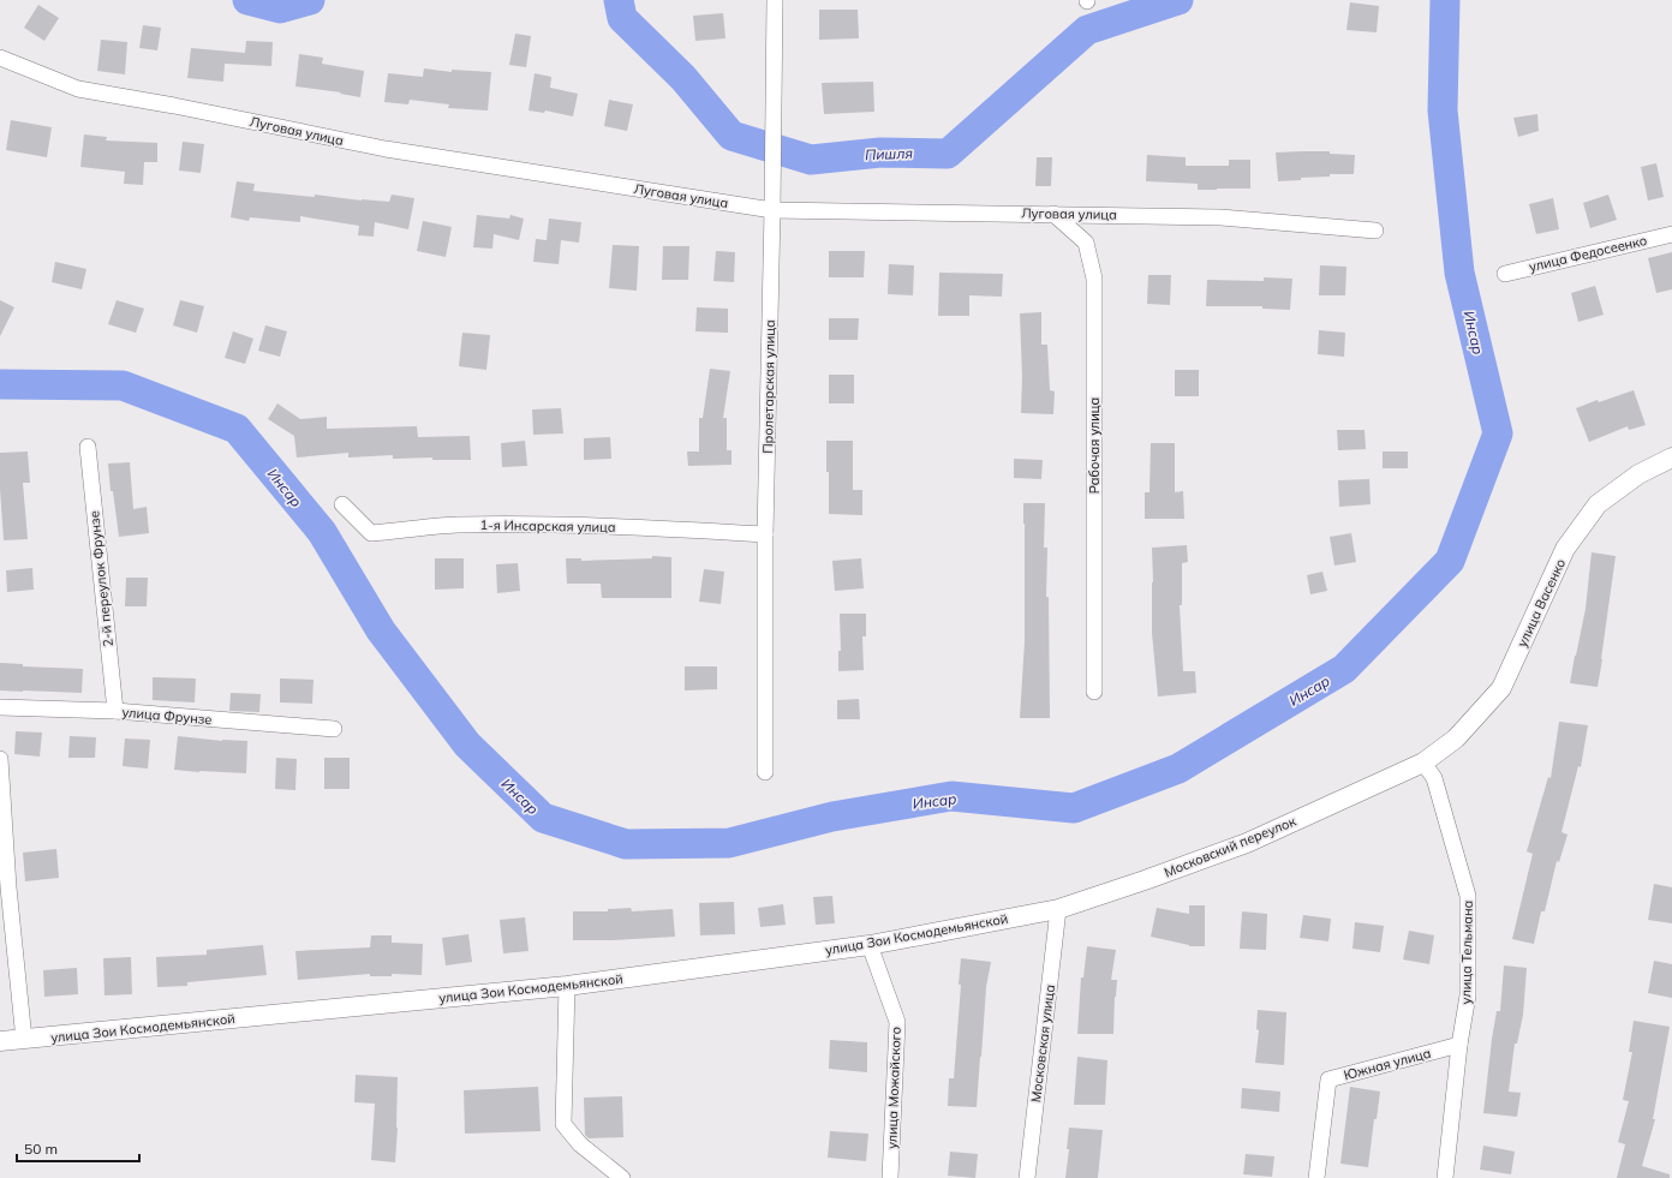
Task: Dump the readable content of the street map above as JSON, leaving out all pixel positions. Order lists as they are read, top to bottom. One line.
{"streets":{"street":["Луговая улица","улица Федосеенко","Пролетарская улица","Рабочая улица","1-я Инсарская улица","2-й переулок Фрунзе","улица Васенко","улица Фрунзе","Московский переулок","улица Зои Космодемьянской","улица Тельмана","Московская улица","Южная улица","улица Можайского"]},"crossings":[["Луговая улица","Пролетарская улица"],["Луговая улица","Рабочая улица"],["Пролетарская улица","1-я Инсарская улица"],["2-й переулок Фрунзе","улица Фрунзе"],["улица Васенко","Московский переулок"],["улица Васенко","улица Тельмана"],["Московский переулок","улица Зои Космодемьянской"],["Московский переулок","улица Тельмана"],["Московский переулок","Московская улица"],["улица Зои Космодемьянской","Московская улица"],["улица Зои Космодемьянской","улица Можайского"],["улица Тельмана","Южная улица"]],"water":["Пишля","Инсар"],"scale_bar":"50 m"}
